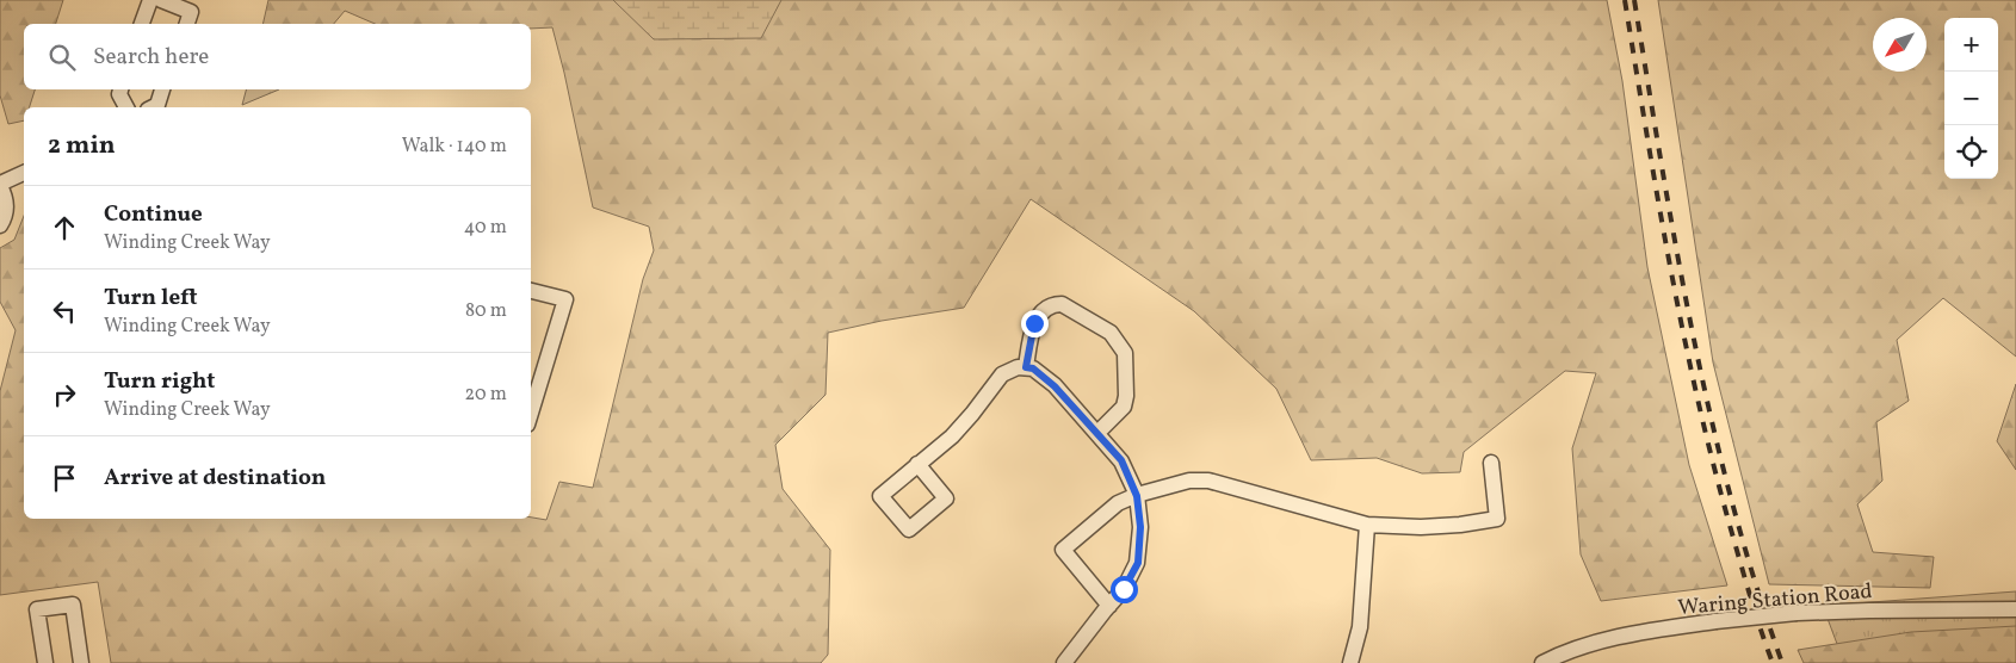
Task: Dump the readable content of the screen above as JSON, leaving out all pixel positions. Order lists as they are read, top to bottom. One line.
{"streets":{"street":["Waring Station Road"]},"north":"bottom left","page":{"map_buttons":["+","−"],"search":"Search here","heading":["2 min","Walk · 140 m"],"list":[["Continue","Winding Creek Way","40 m"],["Turn left","Winding Creek Way","80 m"],["Turn right","Winding Creek Way","20 m"],"Arrive at destination"]}}
